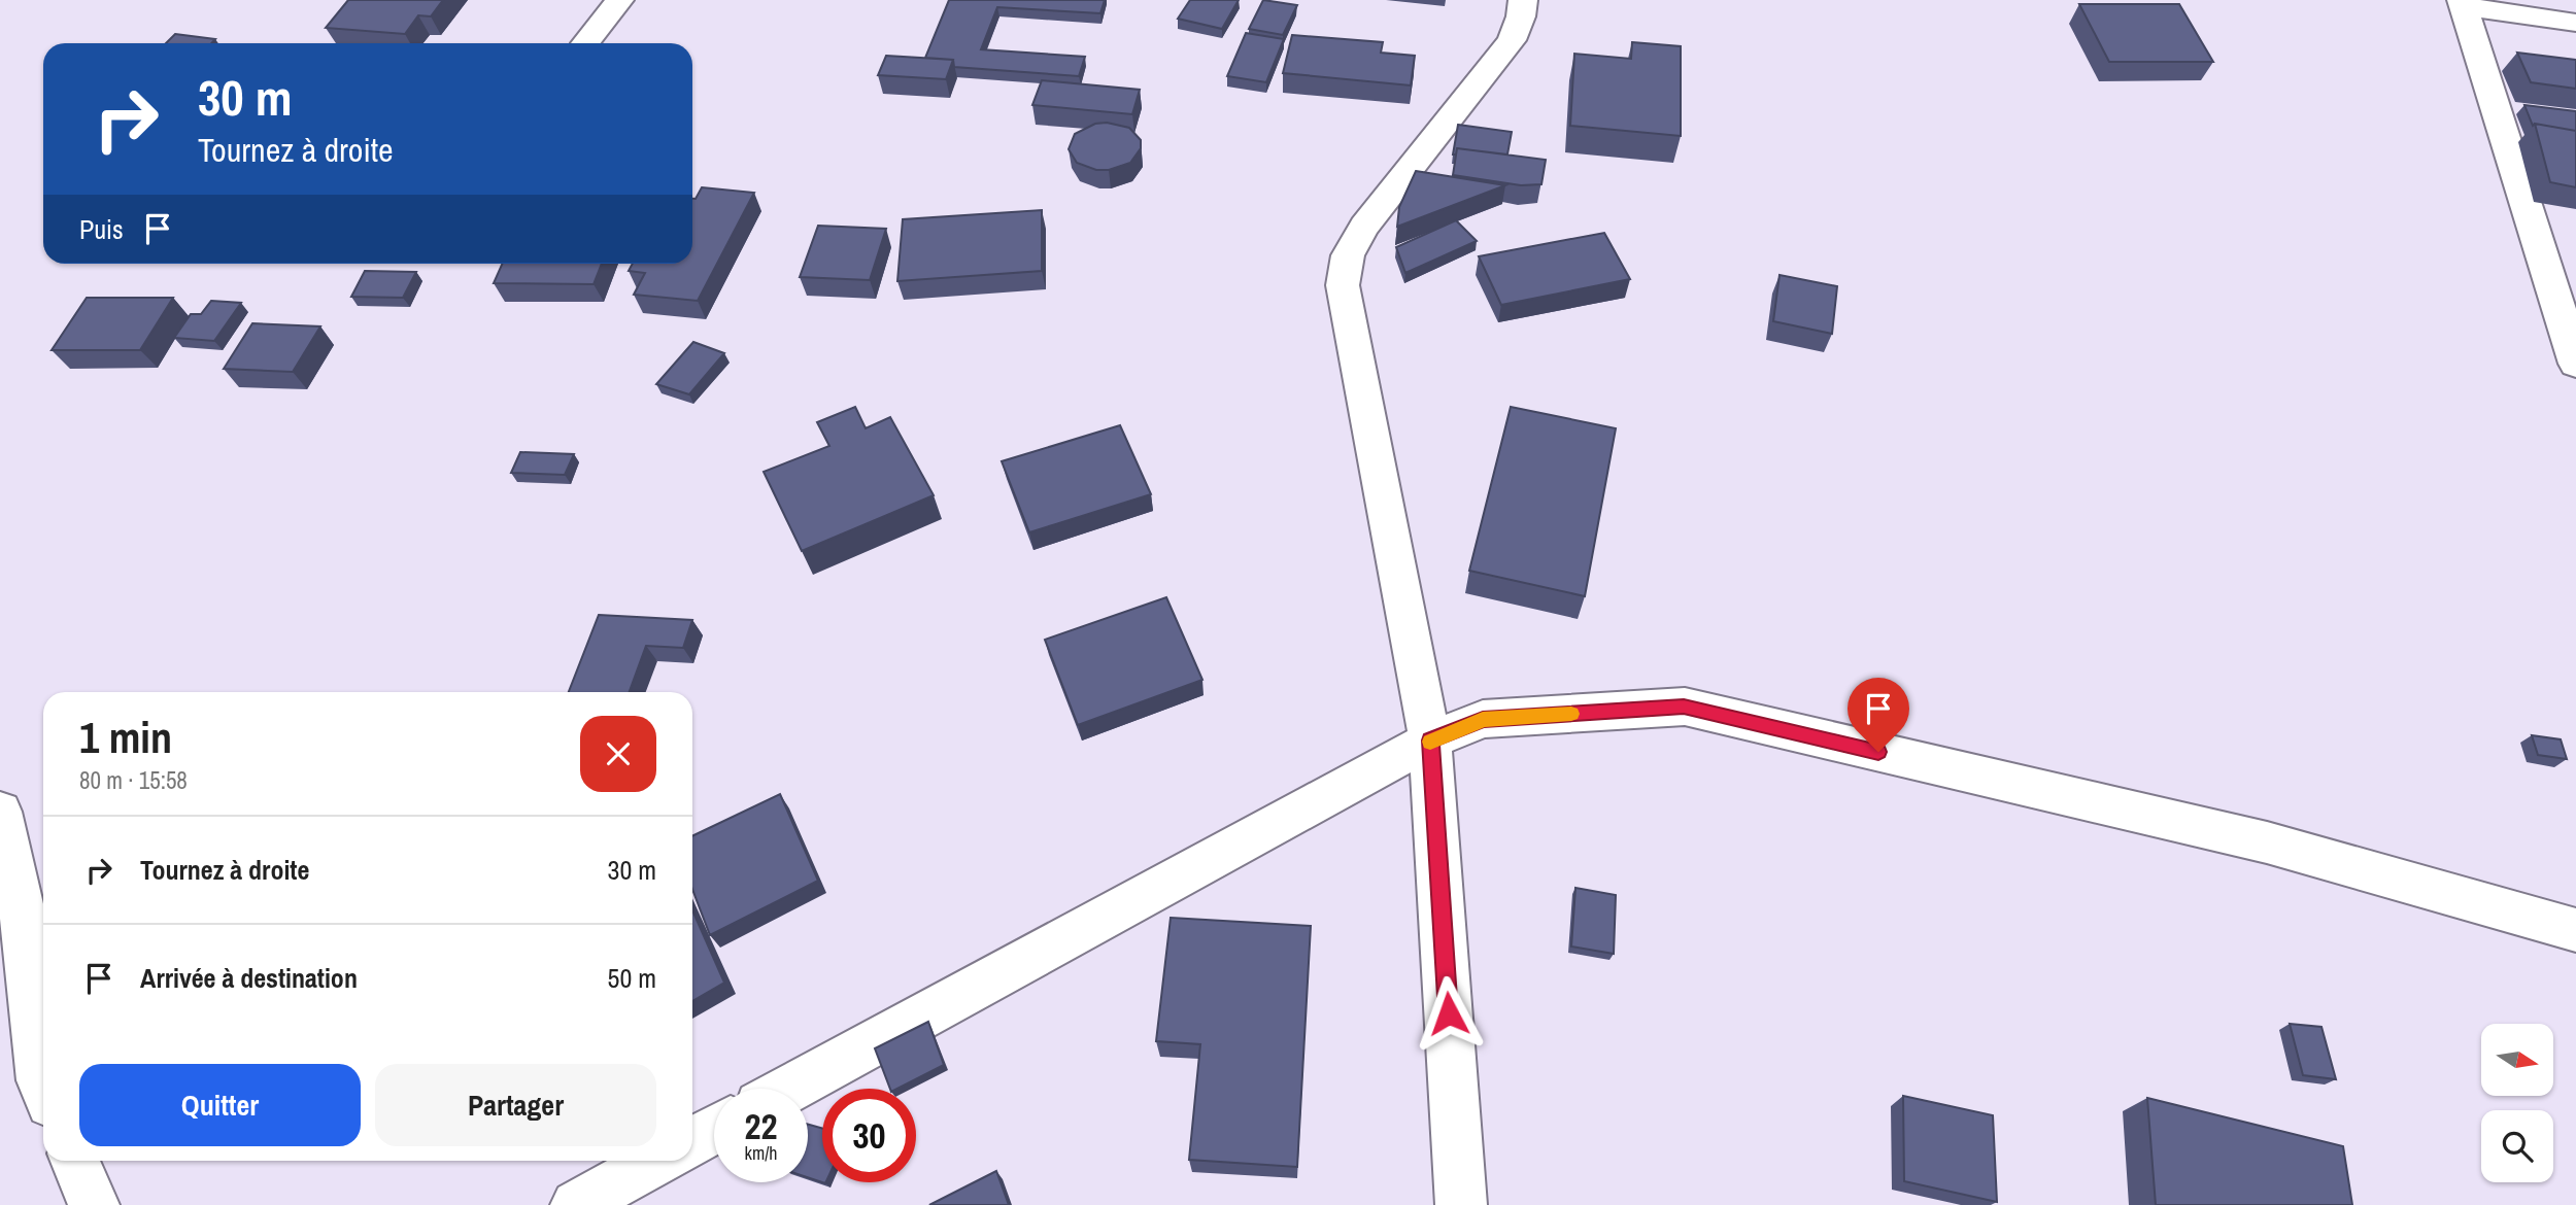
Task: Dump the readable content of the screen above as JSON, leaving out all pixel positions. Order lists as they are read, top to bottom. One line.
{"north":"right","page":{"turn":["30 m","Tournez à droite"],"then":"Puis","heading":["1 min","80 m · 15:58"],"list":[{"name":"Tournez à droite","value":"30 m"},{"name":"Arrivée à destination","value":"50 m"}],"buttons":["Quitter","Partager"],"speed":"22 km/h","limit":"30"}}
